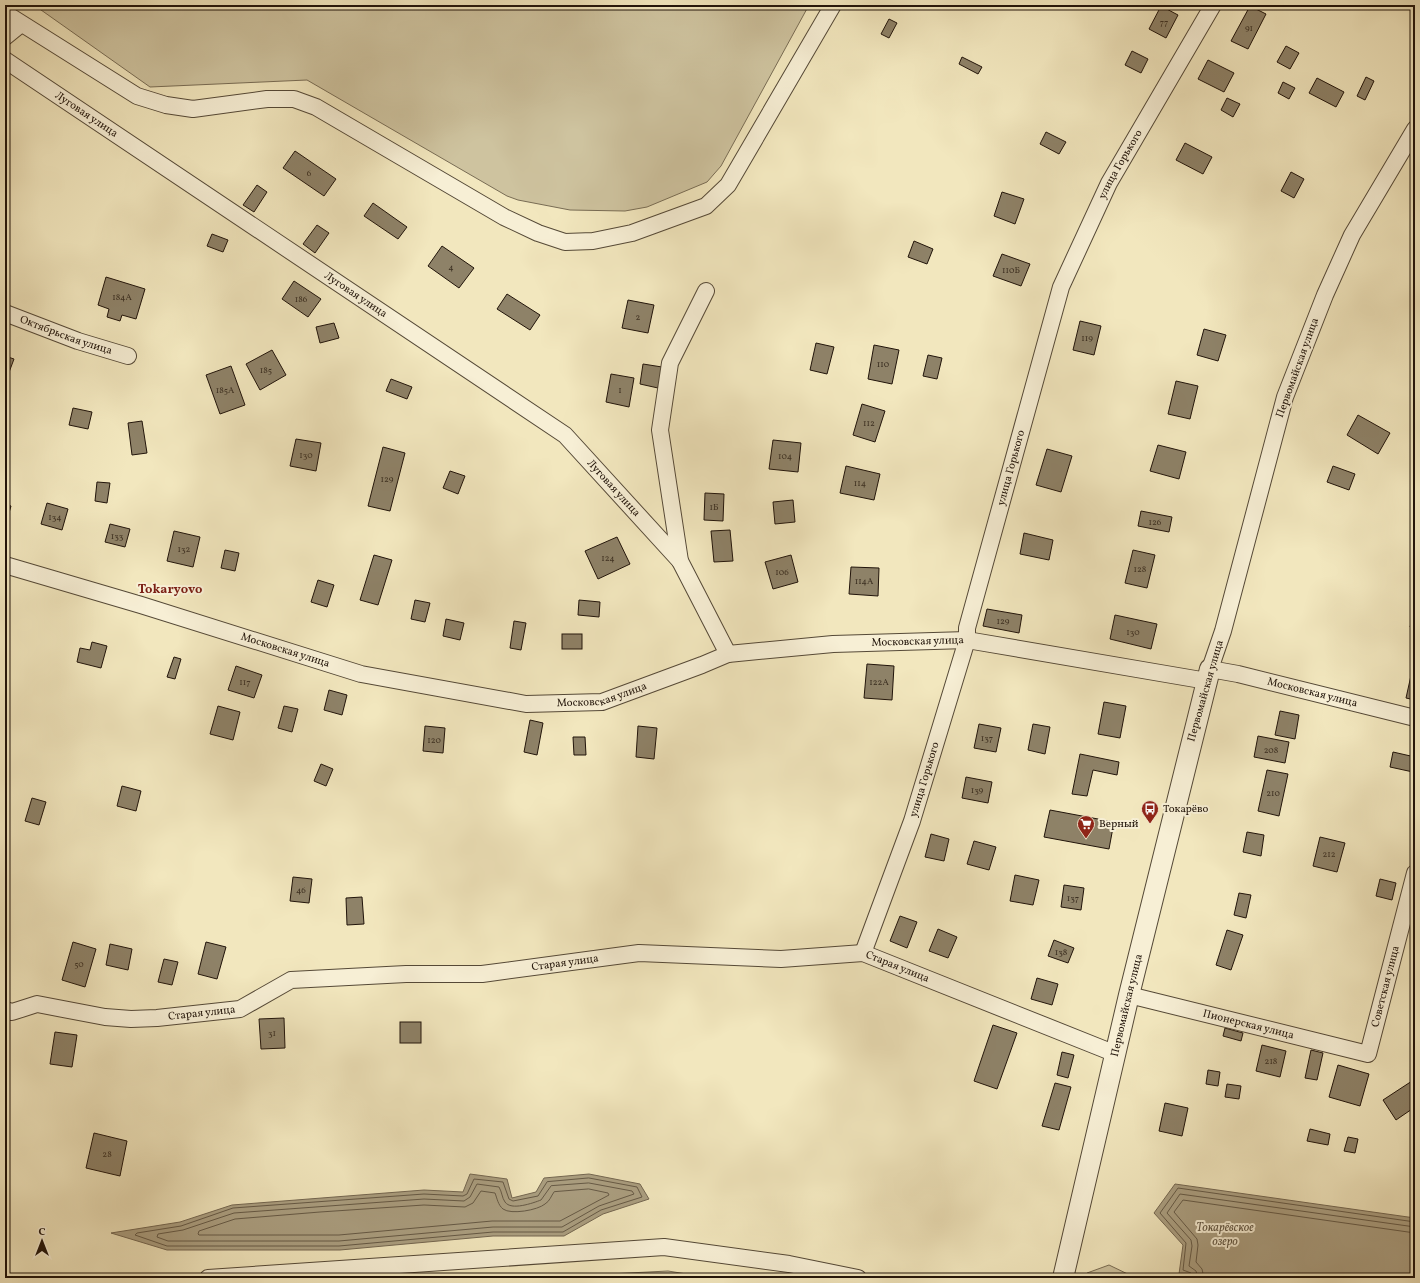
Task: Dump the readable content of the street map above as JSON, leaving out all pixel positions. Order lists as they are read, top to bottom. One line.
{"streets":{"street":["Луговая улица","улица Горького","Октябрьская улица","Первомайская улица","Московская улица","Старая улица","Советская улица","Пионерская улица"]},"crossings":[["улица Горького","Московская улица"],["улица Горького","Старая улица"],["Первомайская улица","Московская улица"],["Первомайская улица","Старая улица"],["Первомайская улица","Пионерская улица"],["Советская улица","Пионерская улица"]],"districts":["Tokaryovo"],"water":["Токарёвское озеро"],"places":{"bus stop":["Токарёво"],"supermarket":["Верный"]},"house_numbers":["77","91","6","4","110Б","184А","186","2","119","110","185","185А","1","112","130","104","129","114","1Б","134","126","133","132","124","128","106","114А","129","130","117","122А","137","120","208","139","210","212","46","137","138","50","31","218","28"],"north":"top"}
